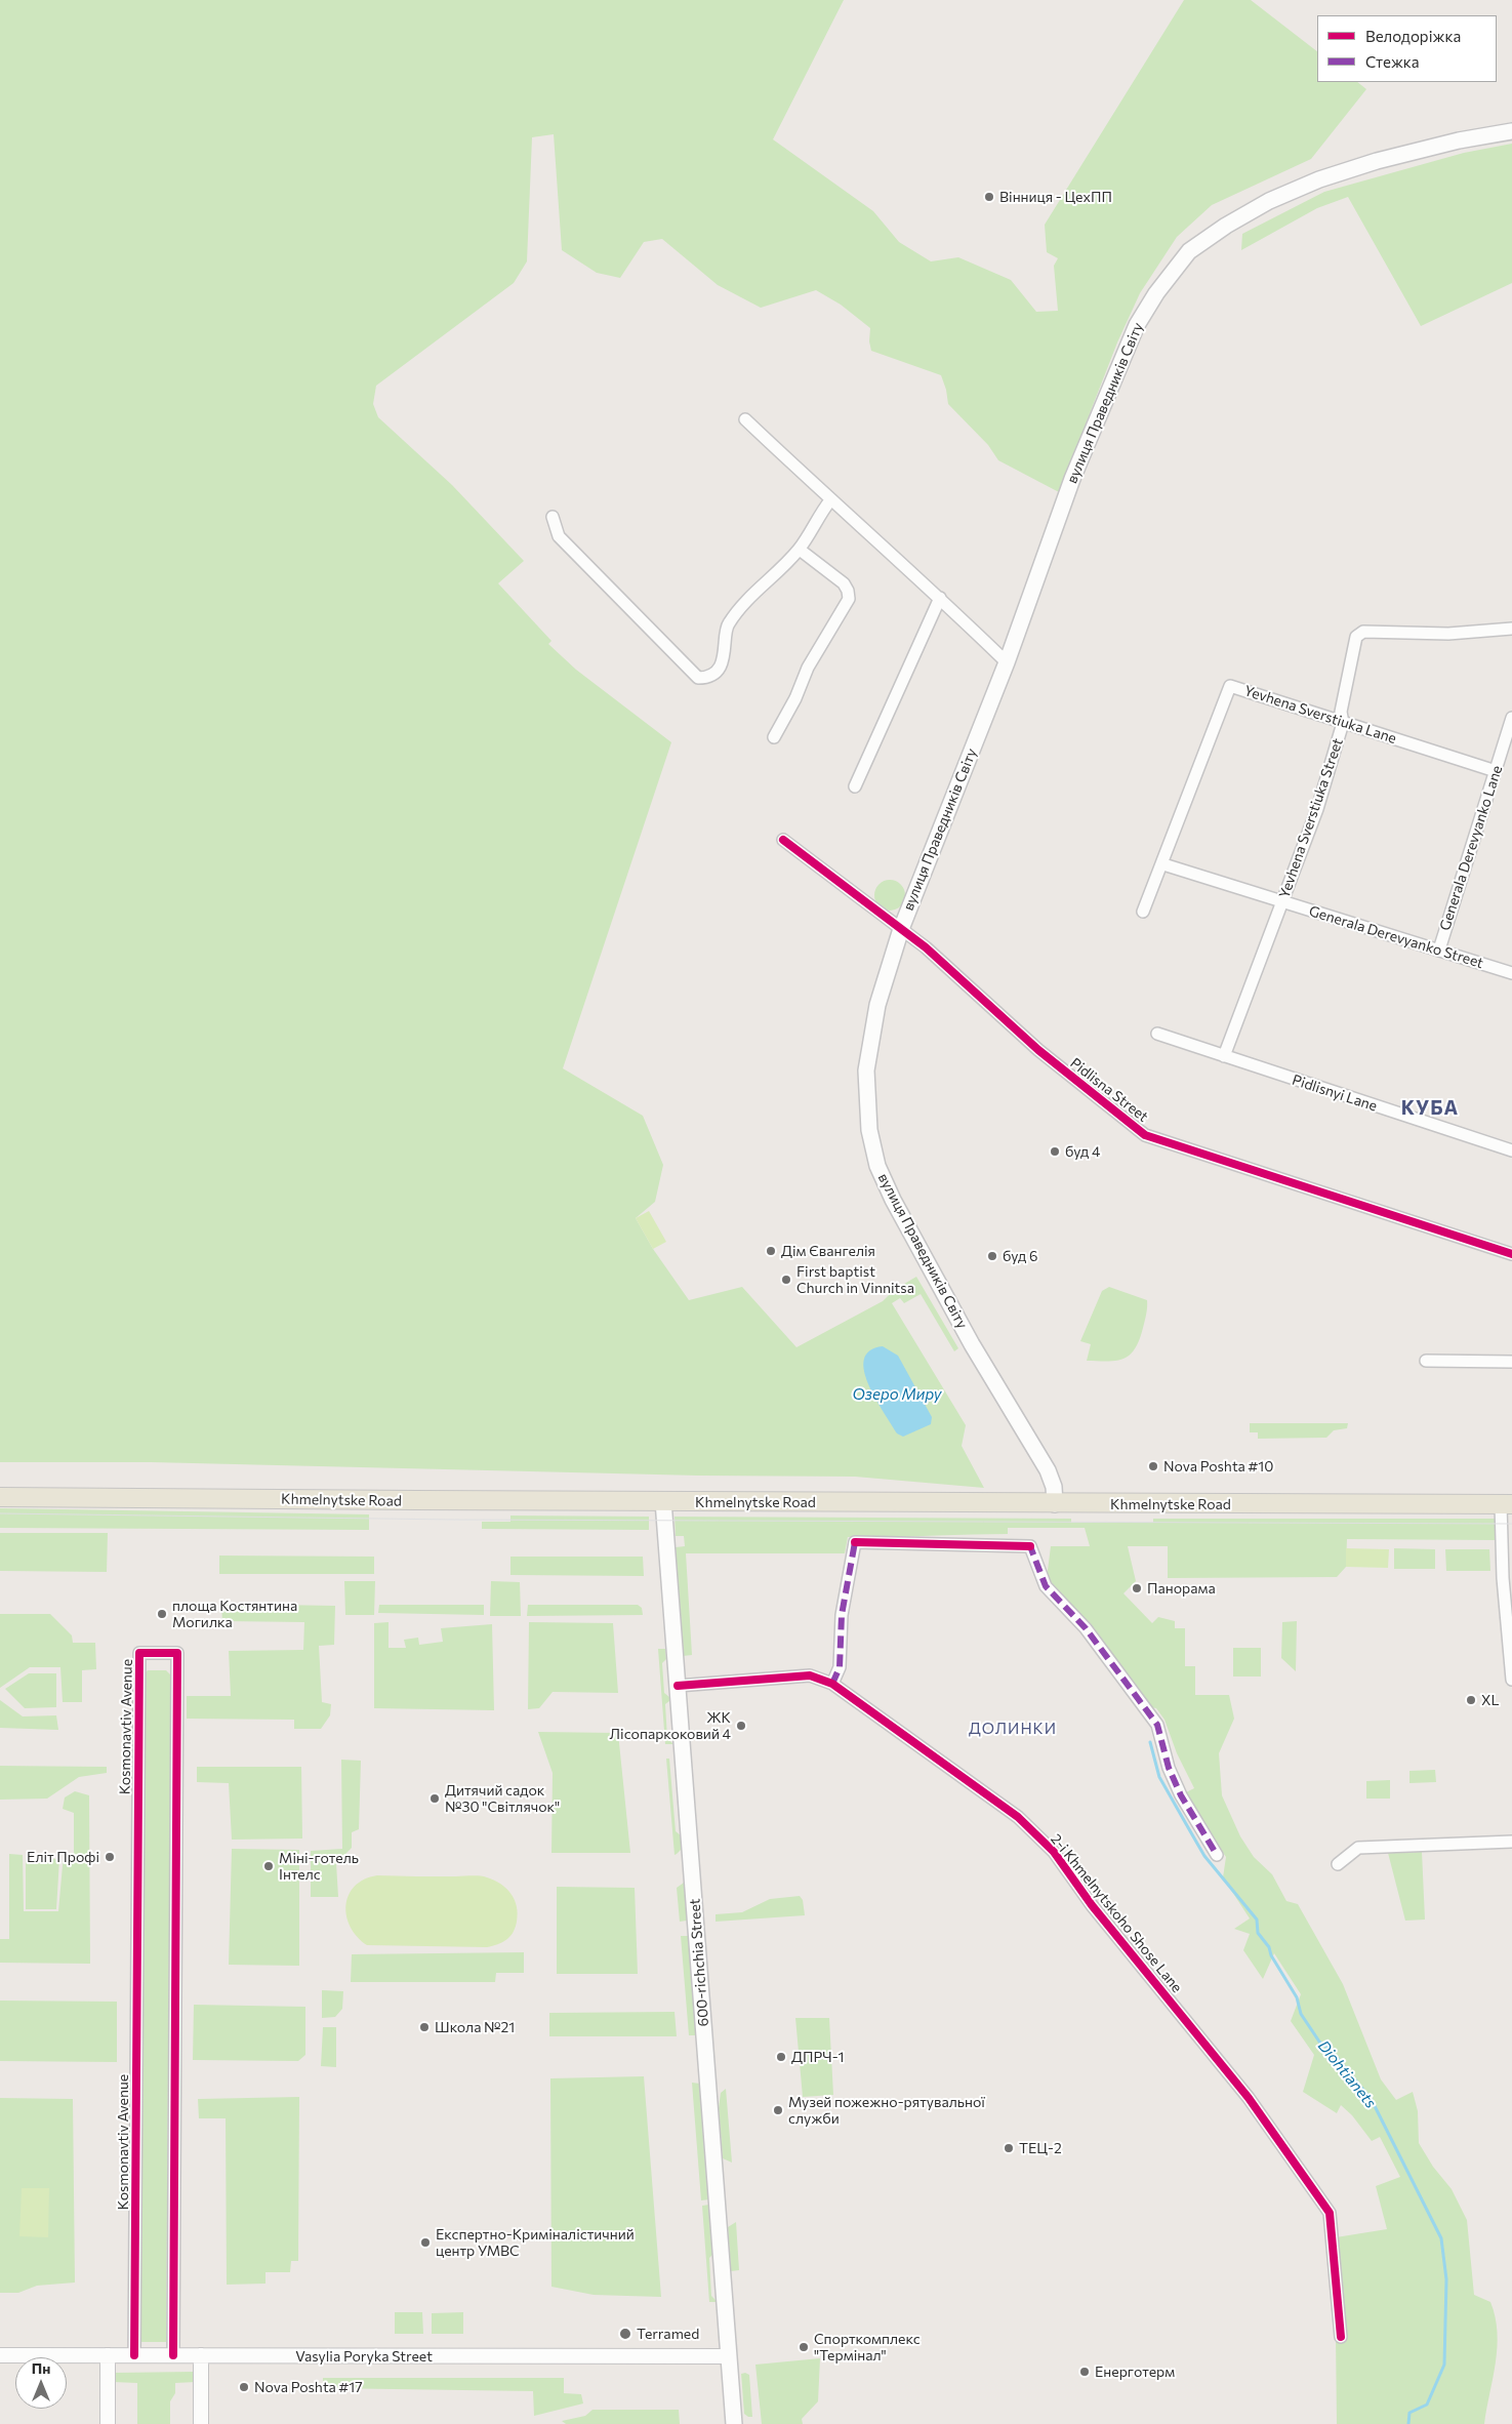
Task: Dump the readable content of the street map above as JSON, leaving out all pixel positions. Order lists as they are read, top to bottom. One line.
{"streets":{"main road":["вулиця Праведників Світу","Khmelnytske Road","600-richchia Street"],"street":["Yevhena Sverstiuka Lane","Yevhena Sverstiuka Street","Generala Derevyanko Lane","Generala Derevyanko Street","Pidlisna Street","Pidlisnyi Lane","Kosmonavtiv Avenue","2-i Khmelnytskoho Shose Lane","Vasylia Poryka Street"]},"crossings":[["вулиця Праведників Світу","Pidlisna Street"],["вулиця Праведників Світу","Khmelnytske Road"],["Yevhena Sverstiuka Lane","Yevhena Sverstiuka Street"],["Yevhena Sverstiuka Lane","Generala Derevyanko Lane"],["Yevhena Sverstiuka Lane","Generala Derevyanko Street"],["Yevhena Sverstiuka Street","Generala Derevyanko Street"],["Yevhena Sverstiuka Street","Pidlisnyi Lane"],["Generala Derevyanko Lane","Generala Derevyanko Street"],["Khmelnytske Road","600-richchia Street"],["Kosmonavtiv Avenue","Vasylia Poryka Street"],["2-i Khmelnytskoho Shose Lane","600-richchia Street"],["600-richchia Street","Vasylia Poryka Street"]],"districts":["КУБА","ДОЛИНКИ"],"water":["Озеро Миру","Diohtianets"],"places":["Вінниця - ЦехПП","буд 4","Дім Євангелія","буд 6","First baptist Church in Vinnitsa","Nova Poshta #10","Панорама","площа Костянтина Могилка","XL","ЖК Лісопаркоковий 4","Дитячий садок №30 \"Світлячок\"","Еліт Профі","Міні-готель Інтелс","Школа №21","ДПРЧ-1","Музей пожежно-рятувальної служби","ТЕЦ-2","Експертно-Криміналістичний центр УМВС","Terramed","Спорткомплекс \"Термінал\"","Енерготерм","Nova Poshta #17"],"legend":["Велодоріжка","Стежка"],"north":"top"}
